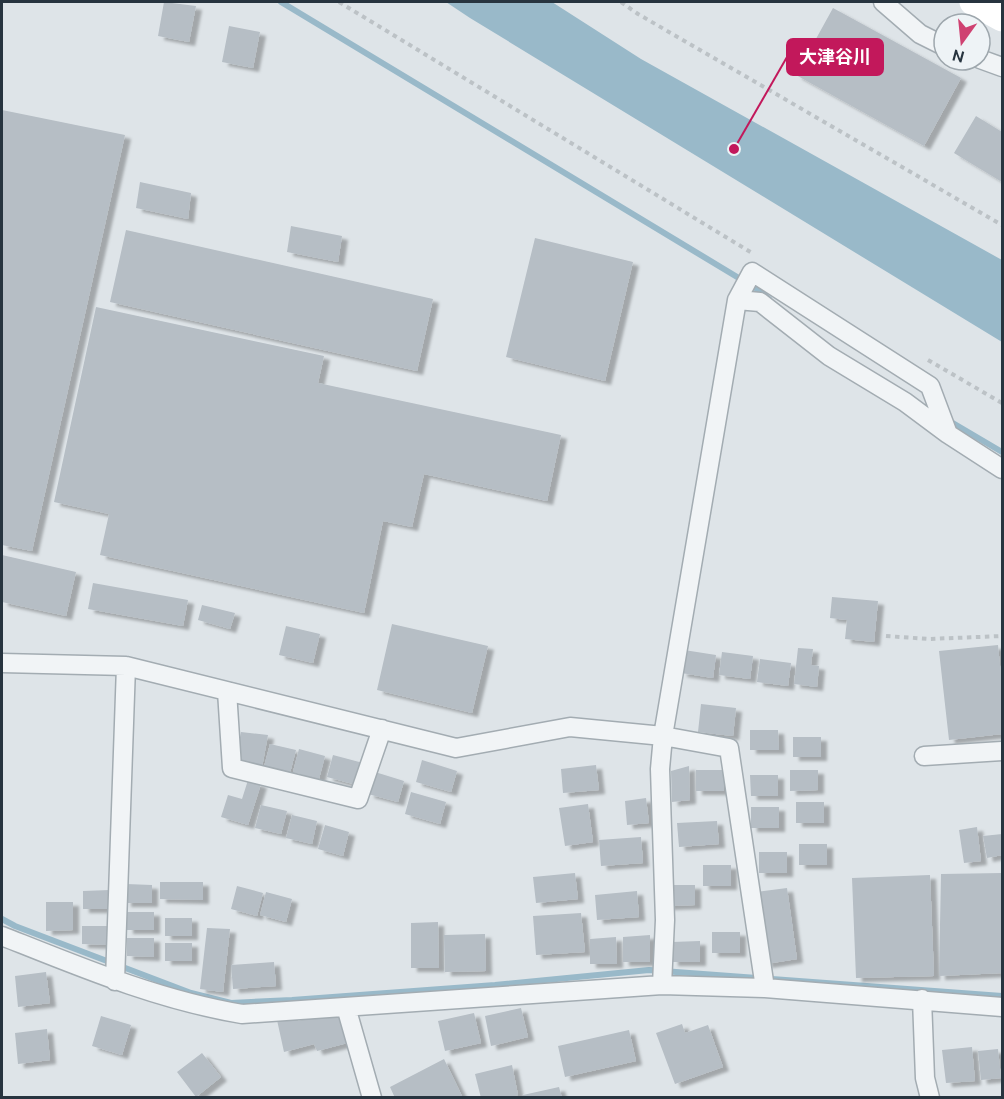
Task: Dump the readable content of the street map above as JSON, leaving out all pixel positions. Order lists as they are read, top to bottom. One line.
{"places":["大津谷川"],"north":"bottom"}
